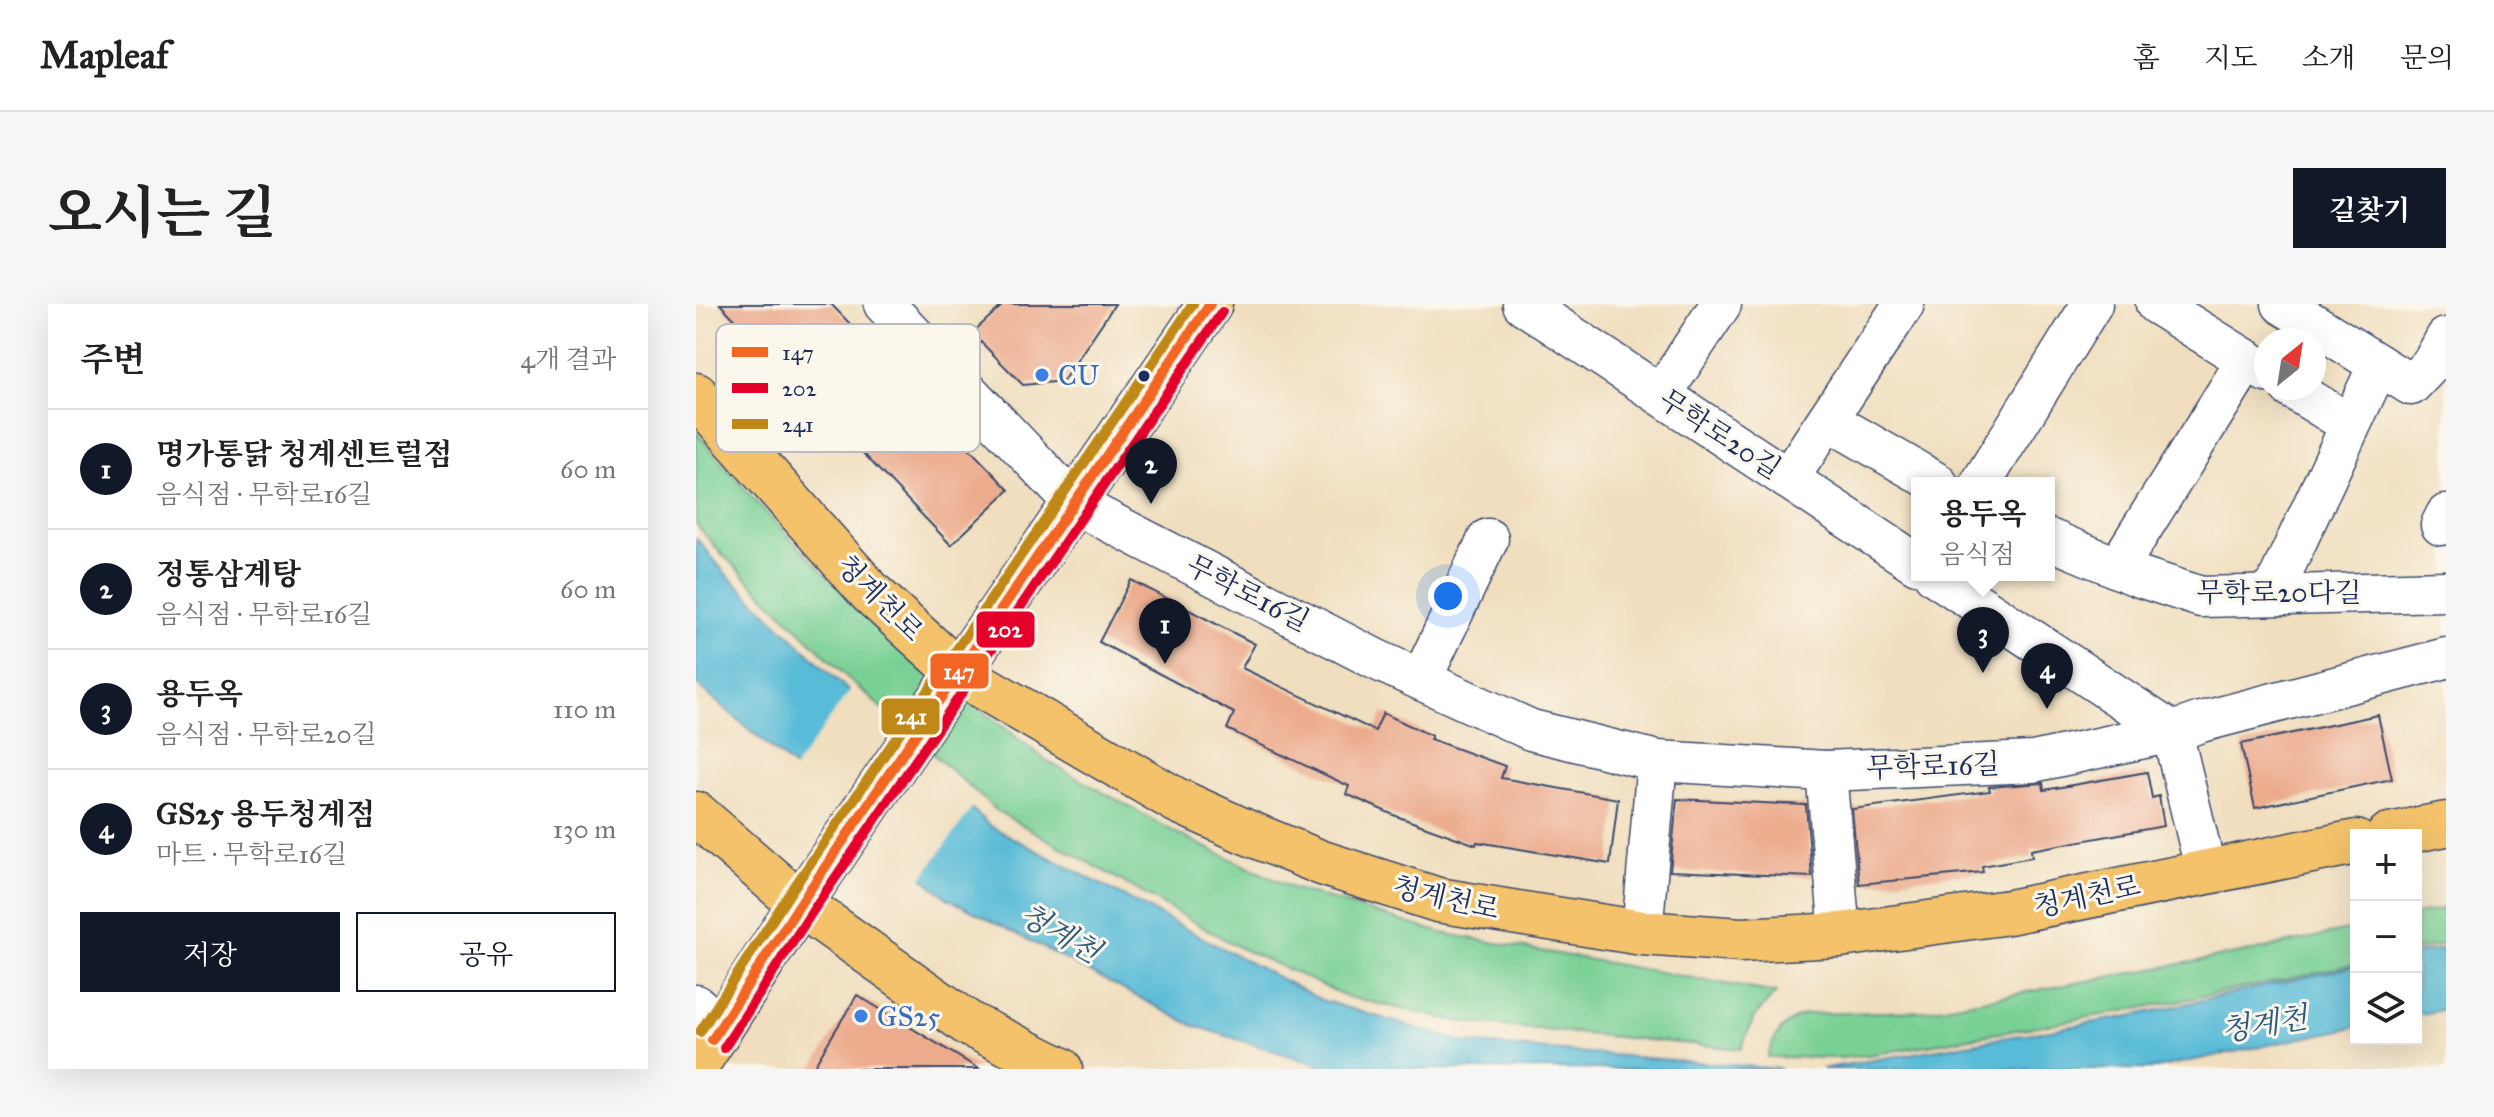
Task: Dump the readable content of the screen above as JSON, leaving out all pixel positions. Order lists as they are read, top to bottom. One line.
{"streets":{"main road":["청계천로"],"street":["무학로20길","무학로20다길","무학로16길"]},"water":["청계천"],"places":["CU","GS25"],"lines":["transit line 147","transit line 241","transit line 202"],"legend":["147","202","241"],"north":"top right","page":{"header":"Mapleaf","nav":["홈","지도","소개","문의"],"title":"오시는 길","buttons":["길찾기",["저장","공유"]],"heading":["주변","4개 결과"],"list":[{"mark":"1","name":"명가통닭 청계센트럴점","note":"음식점 · 무학로16길","value":"60 m"},{"mark":"2","name":"정통삼계탕","note":"음식점 · 무학로16길","value":"60 m"},{"mark":"3","name":"용두옥","note":"음식점 · 무학로20길","value":"110 m"},{"mark":"4","name":"GS25 용두청계점","note":"마트 · 무학로16길","value":"130 m"}],"pins":["2","1","3","4"],"popup":["용두옥","음식점"],"map_buttons":["+","−"]}}
